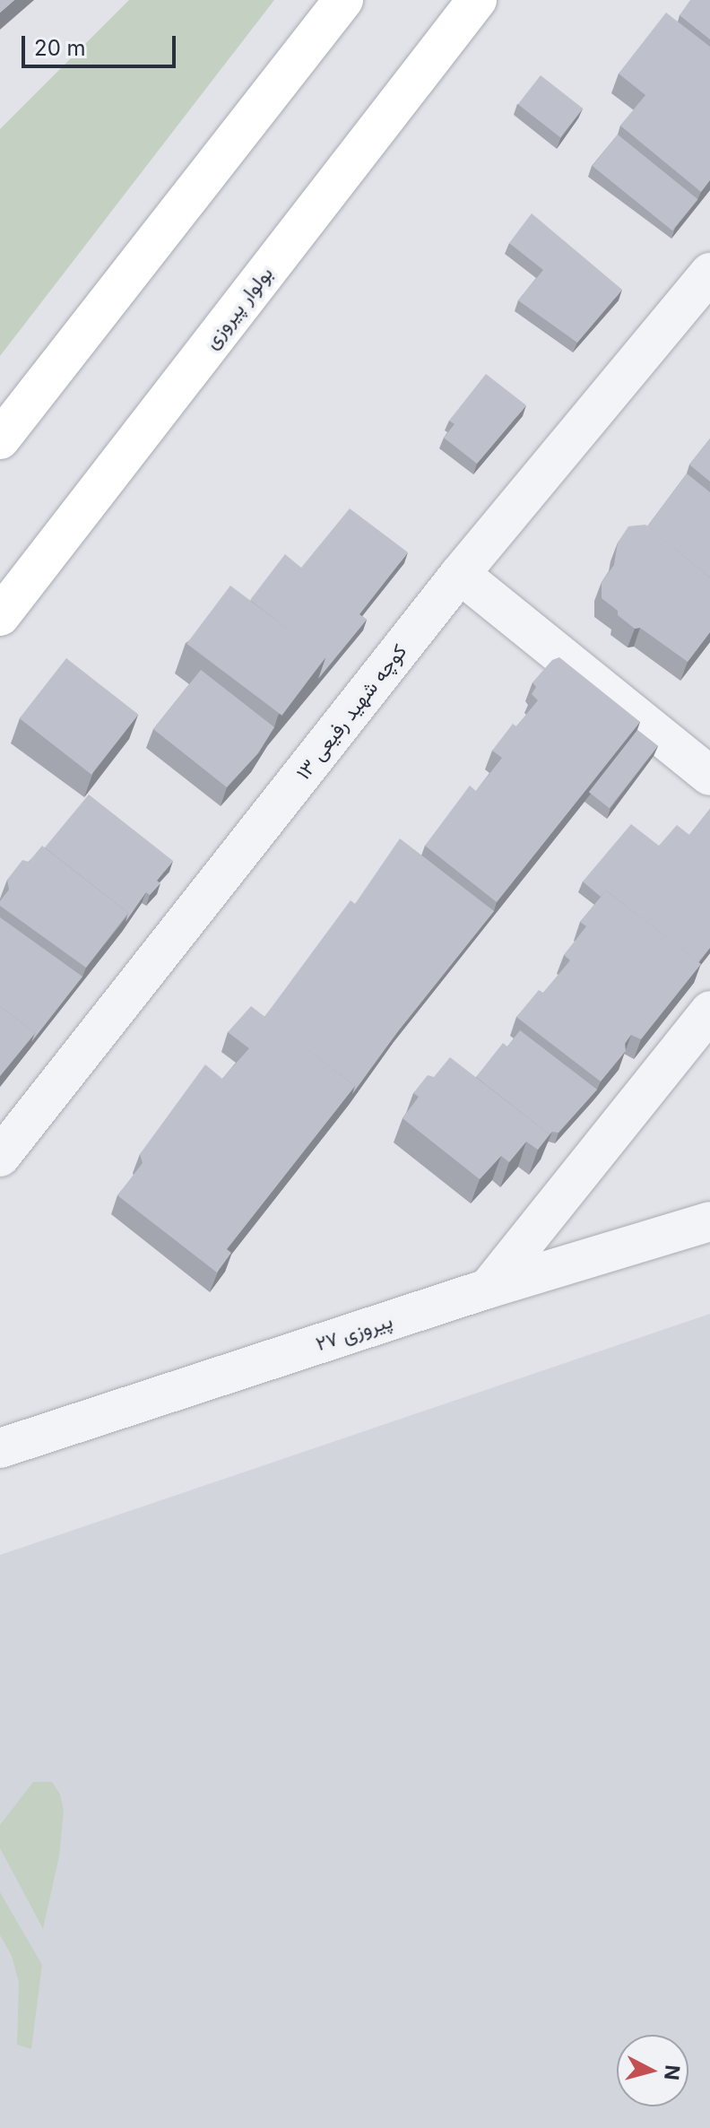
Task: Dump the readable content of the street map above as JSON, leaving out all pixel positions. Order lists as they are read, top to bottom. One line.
{"streets":{"main road":["بولوار پیروزی"],"street":["کوچه شهید رفیعی ۱۳","پیروزی ۲۷"]},"scale_bar":"20 m","north":"right"}
